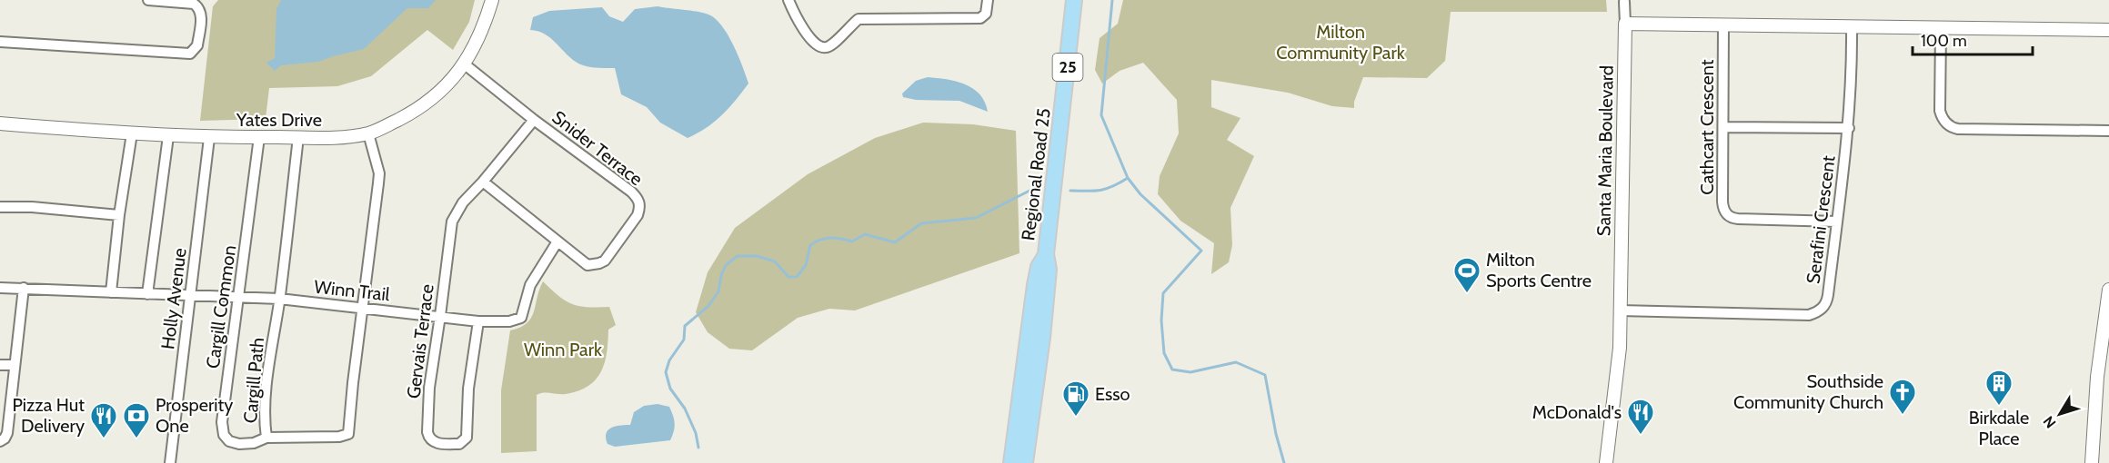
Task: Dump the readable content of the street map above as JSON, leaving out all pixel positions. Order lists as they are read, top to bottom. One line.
{"streets":{"main road":["25","Regional Road 25"],"street":["Yates Drive","Cathcart Crescent","Snider Terrace","Santa Maria Boulevard","Serafini Crescent","Winn Trail","Holly Avenue","Cargill Common","Gervais Terrace","Cargill Path"]},"crossings":[["Yates Drive","Snider Terrace"],["Yates Drive","Holly Avenue"],["Yates Drive","Cargill Common"],["Yates Drive","Cargill Path"],["Cathcart Crescent","Serafini Crescent"],["Snider Terrace","Winn Trail"],["Snider Terrace","Gervais Terrace"],["Santa Maria Boulevard","Serafini Crescent"],["Winn Trail","Holly Avenue"],["Winn Trail","Cargill Common"],["Winn Trail","Gervais Terrace"],["Winn Trail","Cargill Path"],["Cargill Common","Cargill Path"]],"parks":["Milton Community Park","Winn Park"],"places":{"sports":["Milton Sports Centre"],"building":["Birkdale Place"],"church":["Southside Community Church"],"fuel station":["Esso"],"restaurant":["McDonald's","Pizza Hut Delivery"],"bank":["Prosperity One"]},"scale_bar":"100 m","north":"bottom left"}
